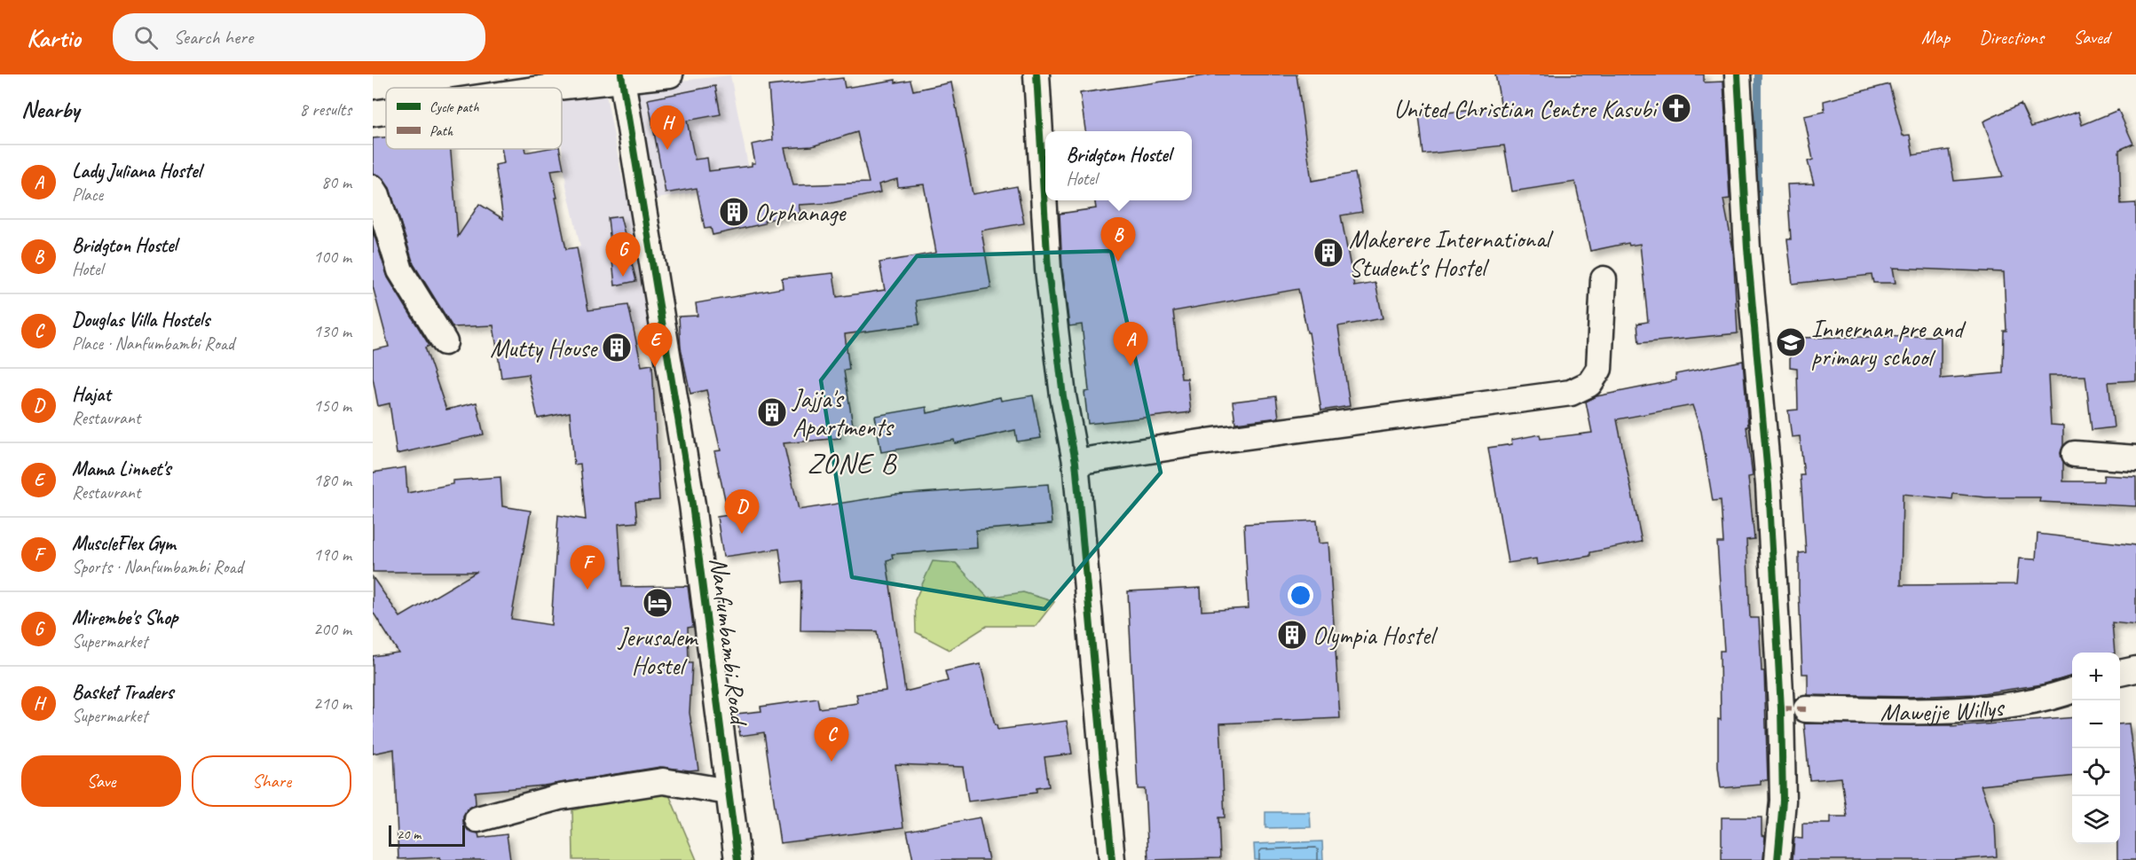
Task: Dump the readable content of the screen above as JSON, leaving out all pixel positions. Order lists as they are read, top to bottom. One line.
{"streets":{"street":["Nanfumbambi Road","Mawejje Willys"]},"districts":["ZONE B"],"places":{"church":["United Christian Centre Kasubi"],"building":["Orphanage","Makerere International Student's Hostel","Mutty House","Jajja's Apartments","Olympia Hostel"],"school or university":["Innernan pre and primary school"],"hotel":["Jerusalem Hostel"]},"legend":["Cycle path","Path"],"scale_bar":"20 m","page":{"header":"Kartio","search":"Search here","nav":["Map","Directions","Saved"],"heading":["Nearby","8 results"],"pins":["H","B","G","A","E","D","F","C"],"popup":["Bridgton Hostel","Hotel"],"list":[{"mark":"A","name":"Lady Juliana Hostel","note":"Place","value":"80 m"},{"mark":"B","name":"Bridgton Hostel","note":"Hotel","value":"100 m"},{"mark":"C","name":"Douglas Villa Hostels","note":"Place · Nanfumbambi Road","value":"130 m"},{"mark":"D","name":"Hajat","note":"Restaurant","value":"150 m"},{"mark":"E","name":"Mama Linnet's","note":"Restaurant","value":"180 m"},{"mark":"F","name":"MuscleFlex Gym","note":"Sports · Nanfumbambi Road","value":"190 m"},{"mark":"G","name":"Mirembe's Shop","note":"Supermarket","value":"200 m"},{"mark":"H","name":"Basket Traders","note":"Supermarket","value":"210 m"}],"map_buttons":["+","−"],"buttons":["Save","Share"],"scale":"20 m"}}
